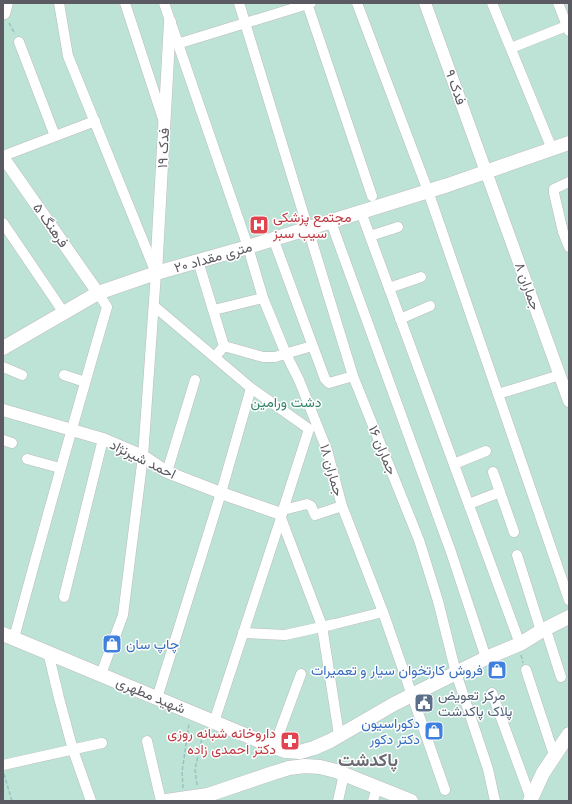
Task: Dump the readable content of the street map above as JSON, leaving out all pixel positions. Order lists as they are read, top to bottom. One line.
{"streets":{"main road":["۲۰ متری مقداد","شهید مطهری"],"street":["فدک ۹","فدک ۱۹","فرهنگ ۵","جماران ۸","جماران ۱۶","احمد شیرنژاد","جماران ۱۸"]},"crossings":[["فدک ۹","۲۰ متری مقداد"],["فدک ۹","جماران ۸"],["فدک ۱۹","۲۰ متری مقداد"],["فدک ۱۹","جماران ۱۸"],["فرهنگ ۵","۲۰ متری مقداد"],["۲۰ متری مقداد","جماران ۸"],["۲۰ متری مقداد","جماران ۱۶"],["۲۰ متری مقداد","جماران ۱۸"]],"districts":["پاکدشت"],"parks":["دشت ورامین"],"places":{"hospital":["مجتمع پزشکی سیب سبز"],"shop":["چاپ سان","فروش کارتخوان سیار و تعمیرات","دکوراسیون دکتر دکور"],"public building":["مرکز تعویض پلاک پاکدشت"],"pharmacy":["داروخانه شبانه روزی دکتر احمدی زاده"]}}
